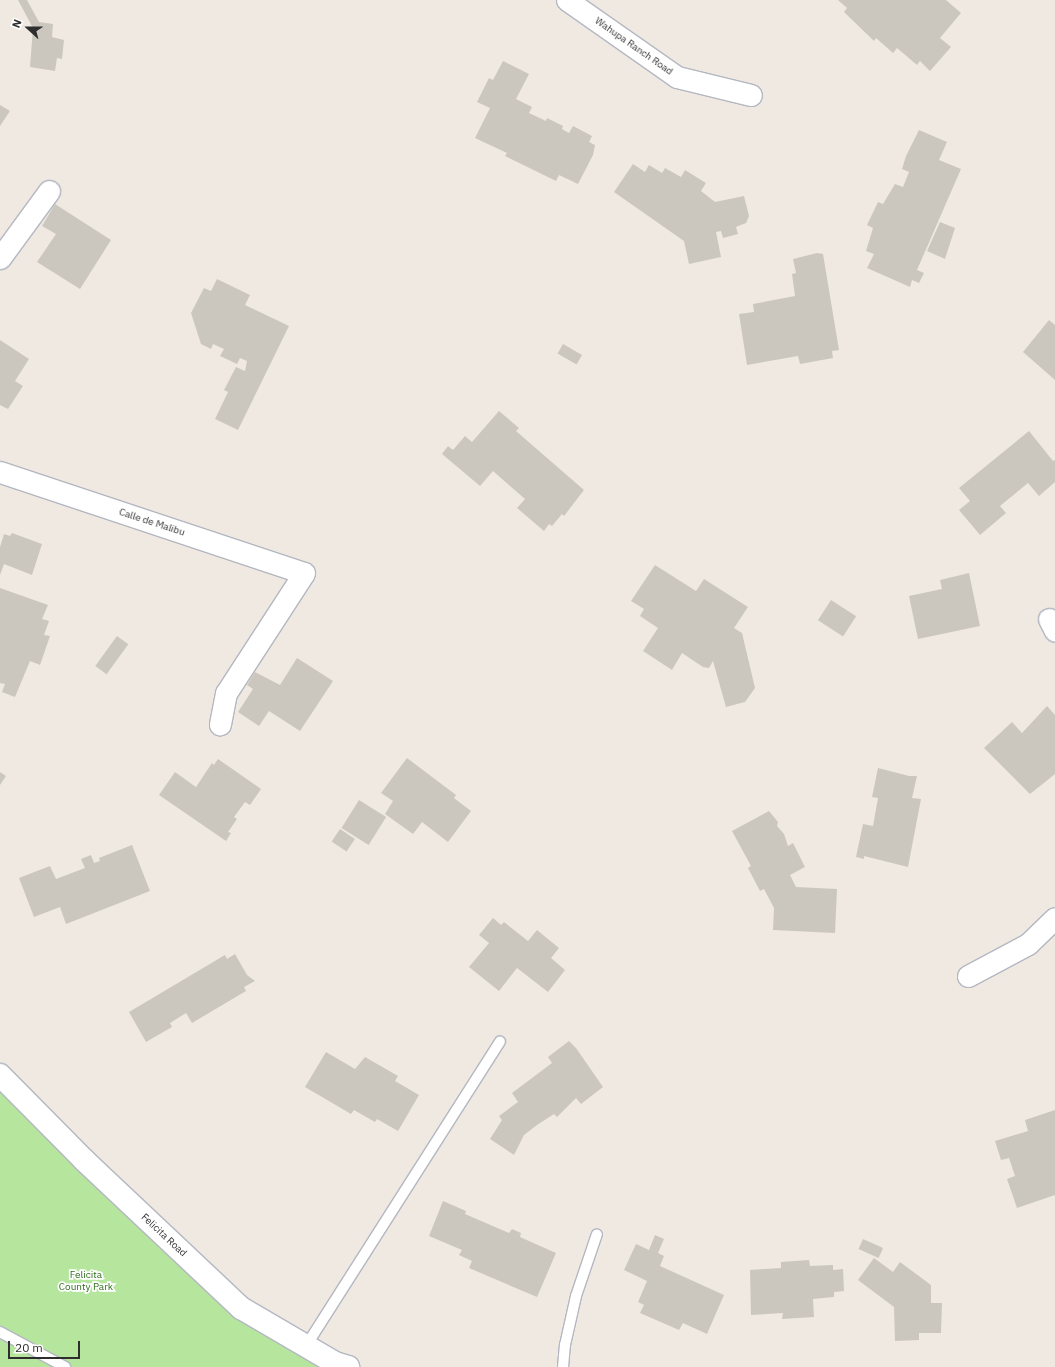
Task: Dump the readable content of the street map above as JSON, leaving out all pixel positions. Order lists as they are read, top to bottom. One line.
{"streets":{"main road":["Felicita Road"],"street":["Wahupa Ranch Road","Calle de Malibu"]},"parks":["Felicita County Park"],"scale_bar":"20 m","north":"left"}
